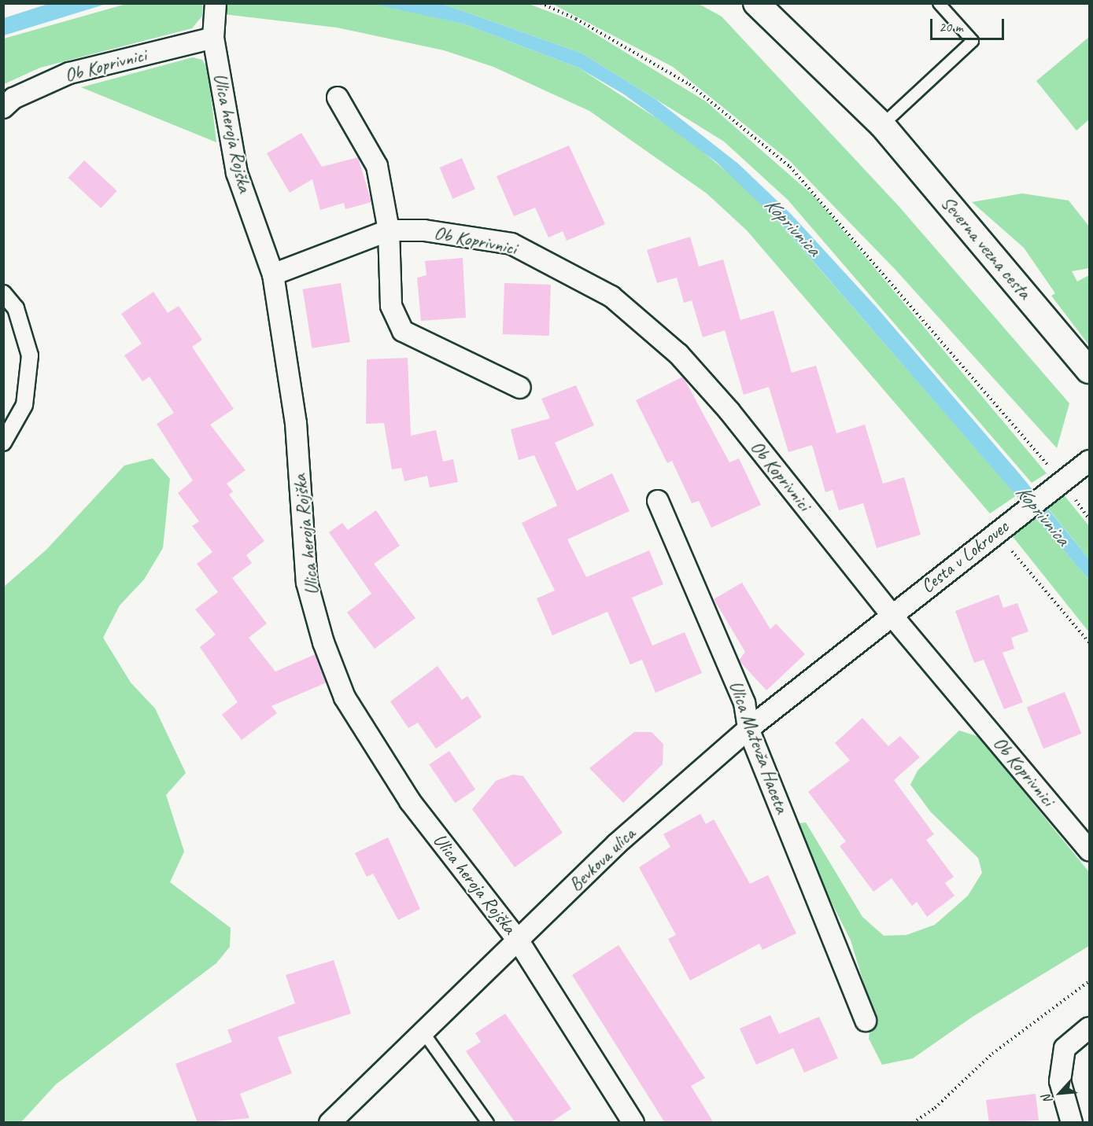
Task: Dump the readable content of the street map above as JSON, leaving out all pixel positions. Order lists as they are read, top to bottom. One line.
{"streets":{"street":["Ob Koprivnici","Ulica heroja Rojška","Severna vezna cesta","Cesta v Lokrovec","Ulica Matevža Haceta","Bevkova ulica"]},"crossings":[["Ob Koprivnici","Ulica heroja Rojška"],["Ob Koprivnici","Cesta v Lokrovec"],["Ob Koprivnici","Bevkova ulica"],["Ulica heroja Rojška","Bevkova ulica"],["Cesta v Lokrovec","Bevkova ulica"],["Ulica Matevža Haceta","Bevkova ulica"]],"water":["Koprivnica"],"scale_bar":"20 m","north":"bottom left"}
